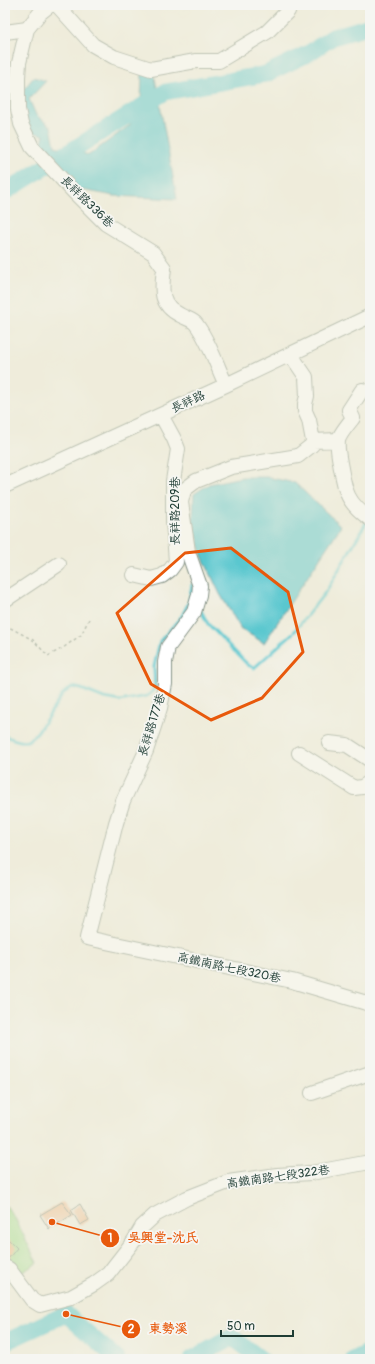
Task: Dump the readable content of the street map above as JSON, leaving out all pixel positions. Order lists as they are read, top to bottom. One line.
{"streets":{"street":["長祥路336巷","長祥路","長祥路209巷","長祥路177巷","高鐵南路七段320巷","高鐵南路七段322巷"]},"crossings":[["長祥路336巷","長祥路"],["長祥路","長祥路209巷"],["長祥路177巷","高鐵南路七段320巷"]],"places":["吳興堂-沈氏","東勢溪"],"scale_bar":"50 m"}
